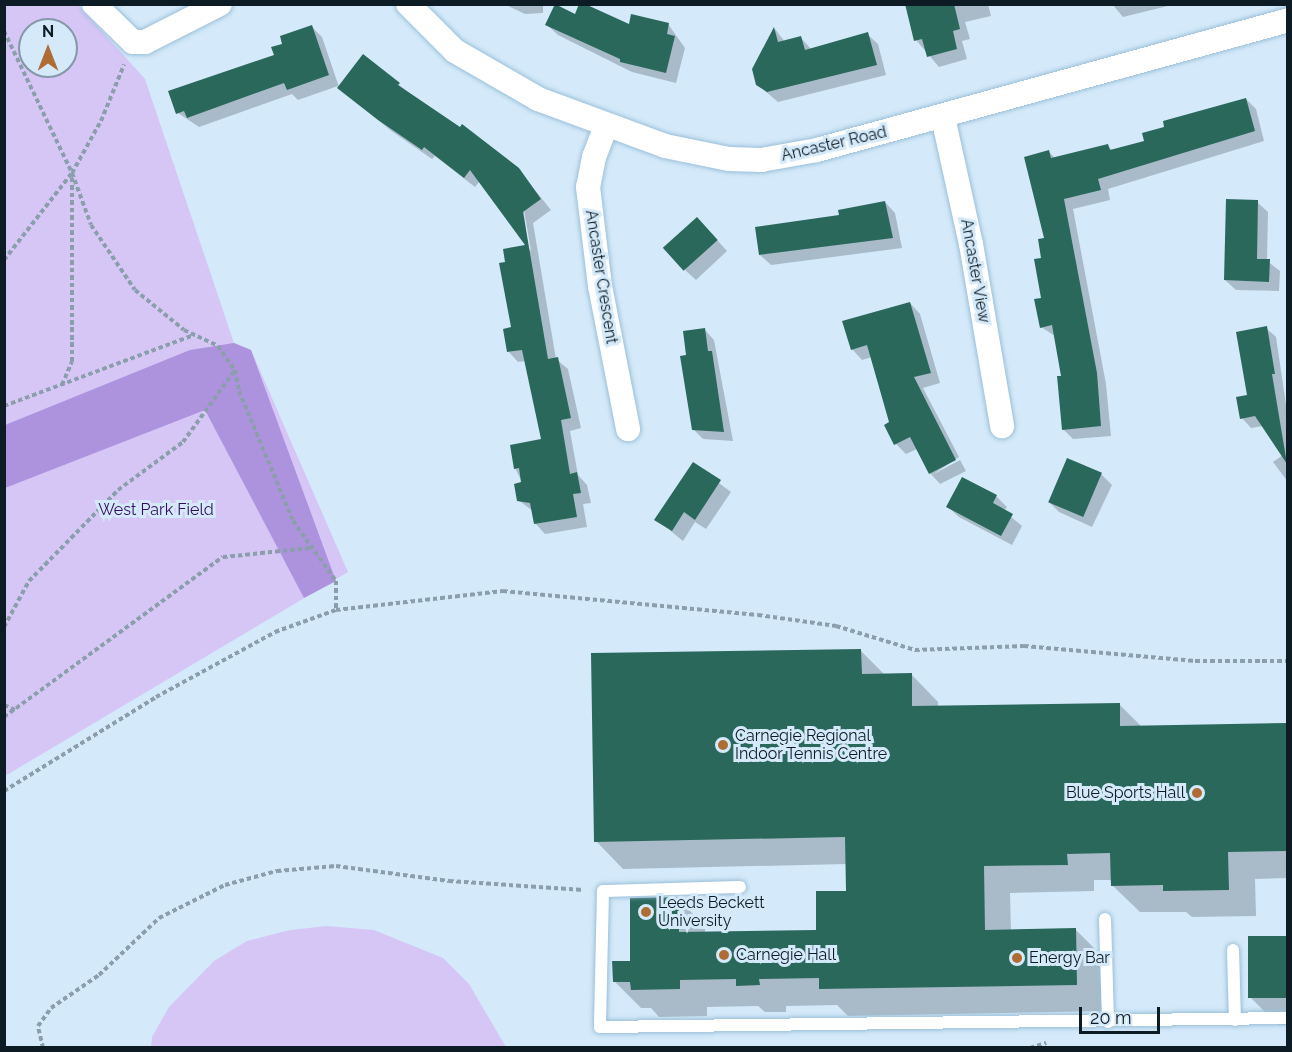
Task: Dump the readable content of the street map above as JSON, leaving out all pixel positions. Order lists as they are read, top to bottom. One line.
{"streets":{"street":["Ancaster Road","Ancaster View","Ancaster Crescent"]},"crossings":[["Ancaster Road","Ancaster View"],["Ancaster Road","Ancaster Crescent"]],"parks":["West Park Field"],"places":["Carnegie Regional Indoor Tennis Centre","Blue Sports Hall","Leeds Beckett University","Carnegie Hall","Energy Bar"],"scale_bar":"20 m","north":"top"}
